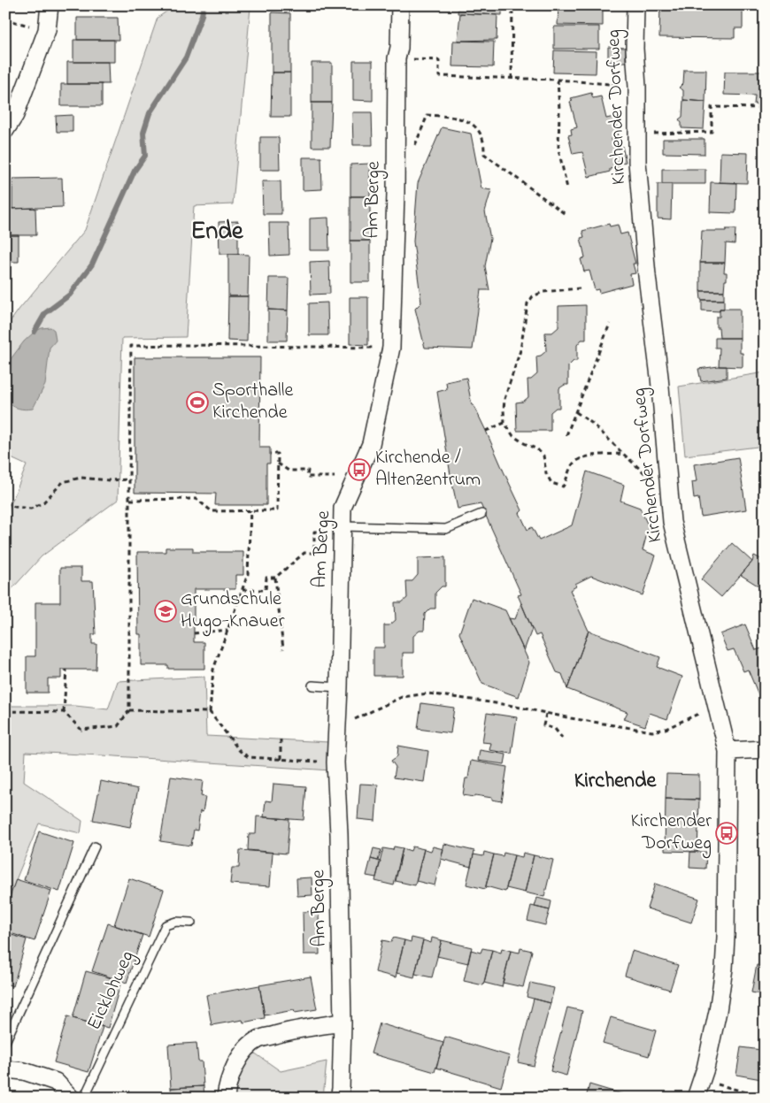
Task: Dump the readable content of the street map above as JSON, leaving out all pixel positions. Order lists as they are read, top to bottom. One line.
{"streets":{"street":["Kirchender Dorfweg","Am Berge"],"lane":["Eicklohweg"]},"districts":["Ende","Kirchende"],"places":{"sports":["Sporthalle Kirchende"],"bus stop":["Kirchende / Altenzentrum","Kirchender Dorfweg"],"school or university":["Grundschule Hugo-Knauer"]}}
